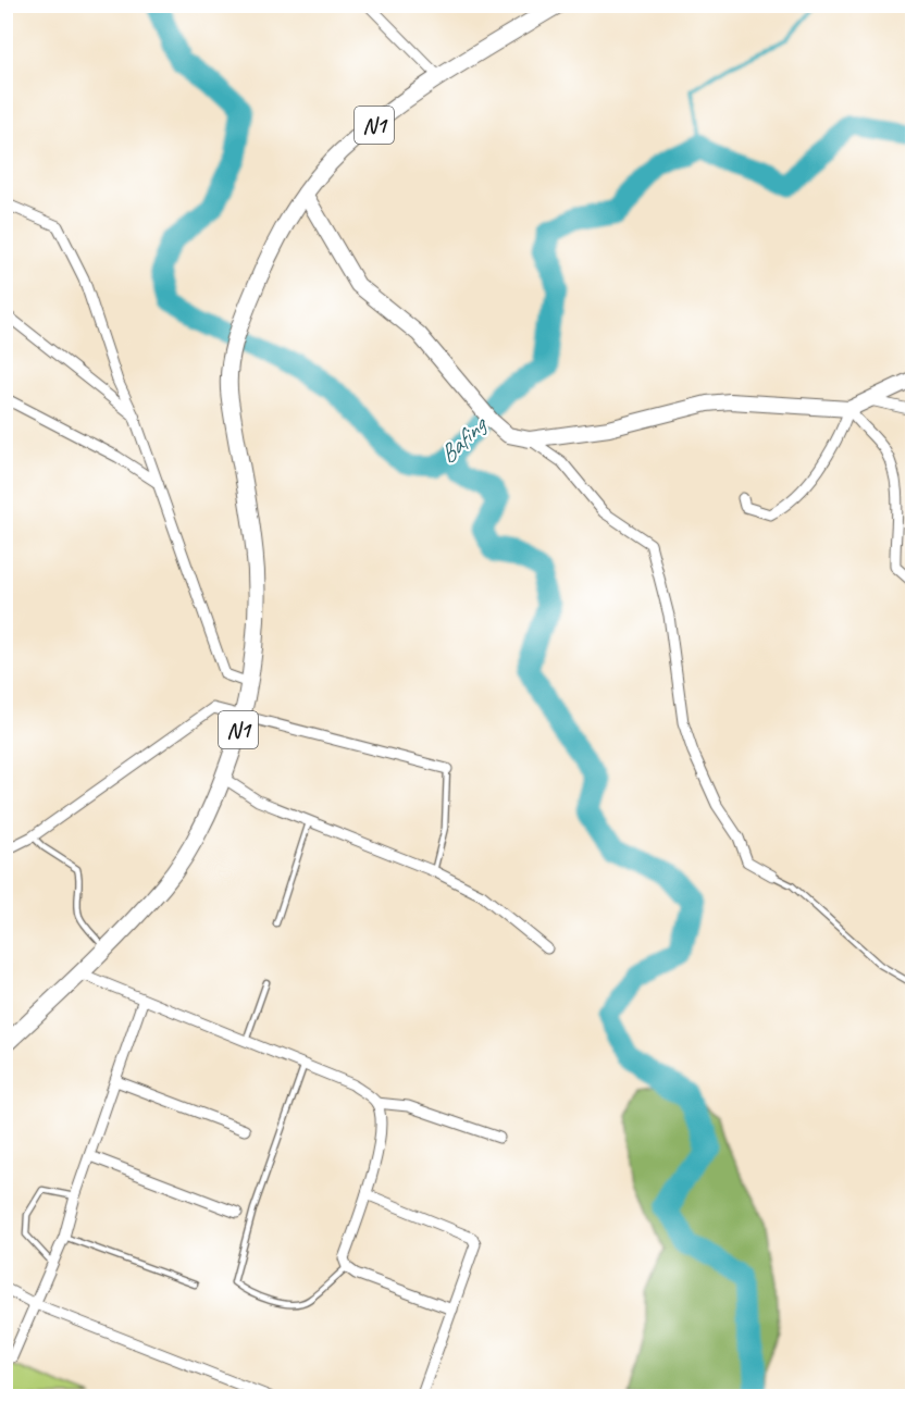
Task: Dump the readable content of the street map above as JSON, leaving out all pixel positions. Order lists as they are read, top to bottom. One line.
{"streets":{"highway":["N1"]},"water":["Bafing"]}
